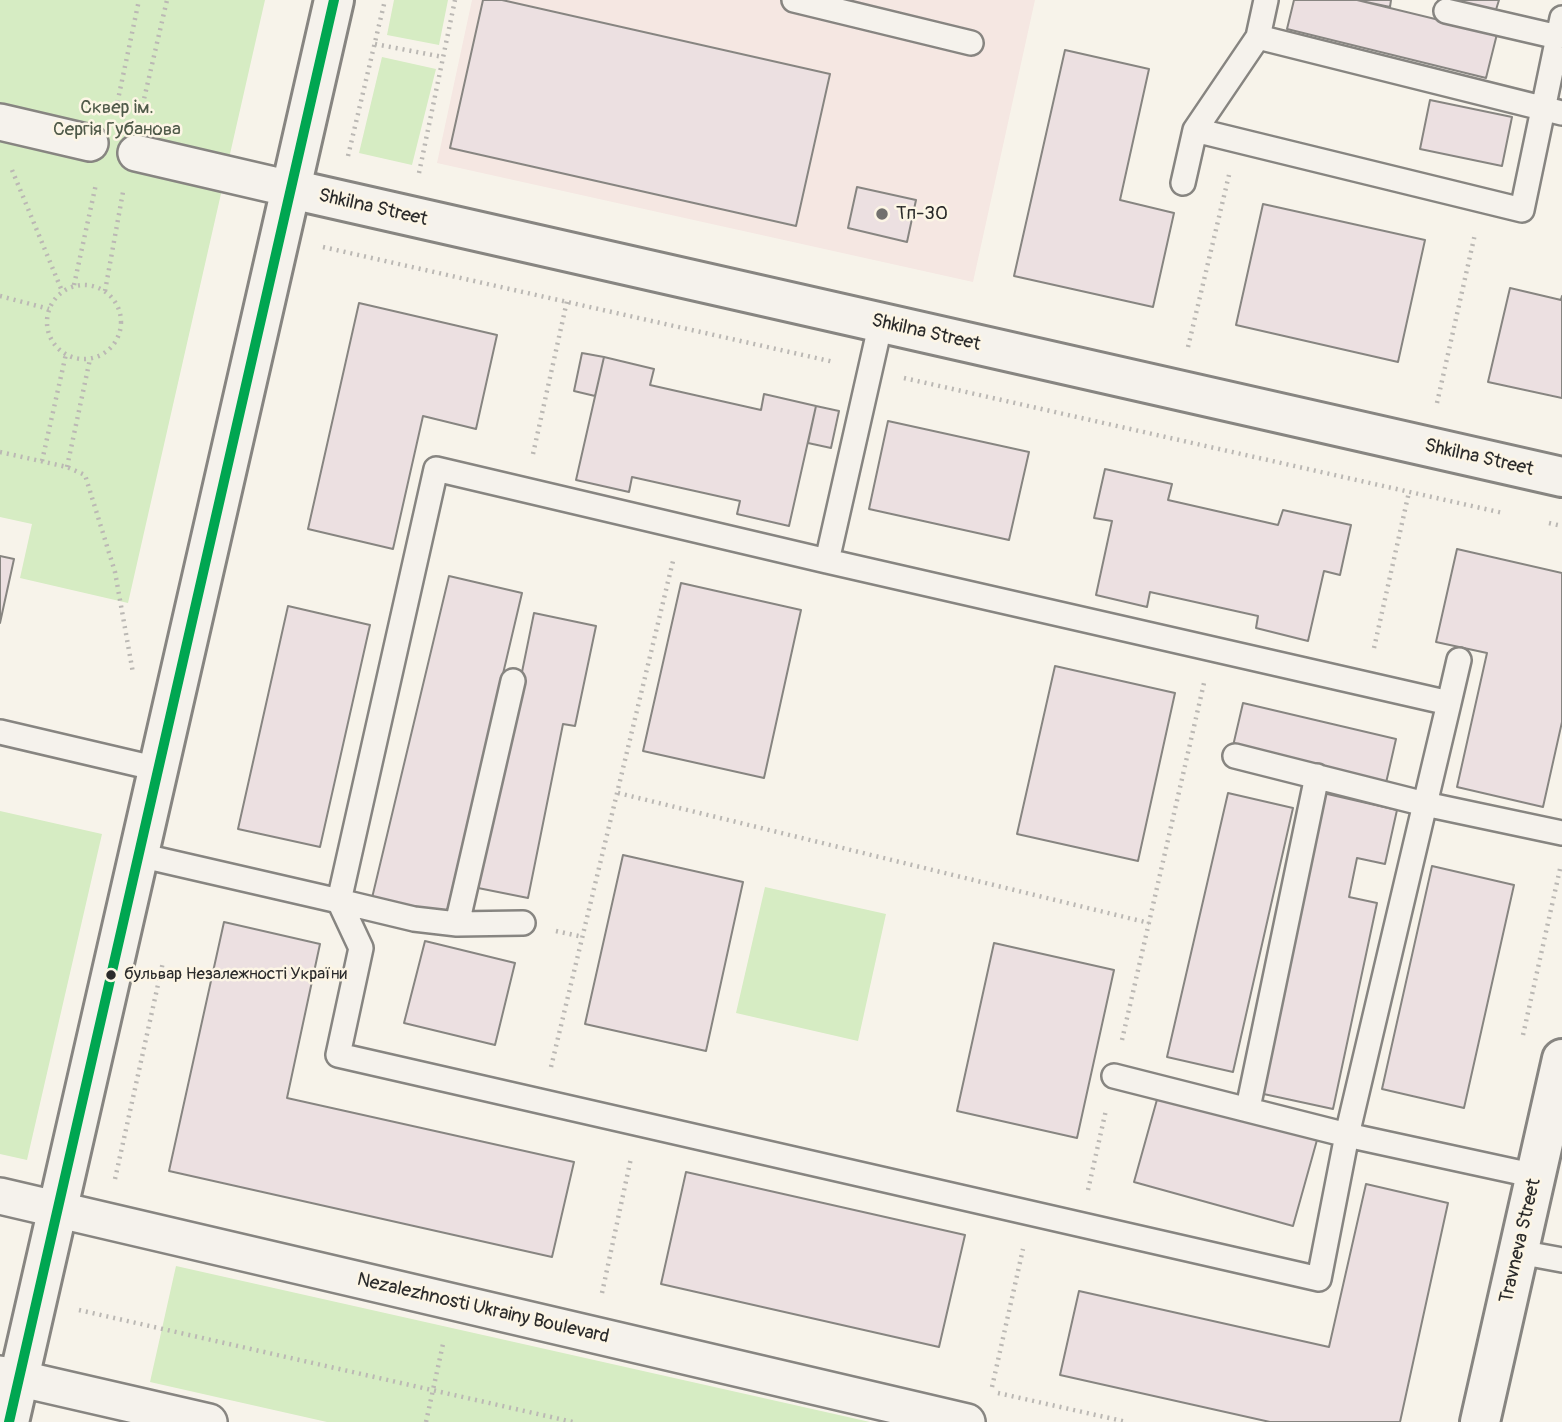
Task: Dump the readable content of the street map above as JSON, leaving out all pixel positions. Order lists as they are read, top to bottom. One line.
{"streets":{"street":["Shkilna Street","Travneva Street","Nezalezhnosti Ukrainy Boulevard"]},"parks":["Сквер ім. Сергія Губанова"],"places":["Тп-30","бульвар Незалежності України"]}
